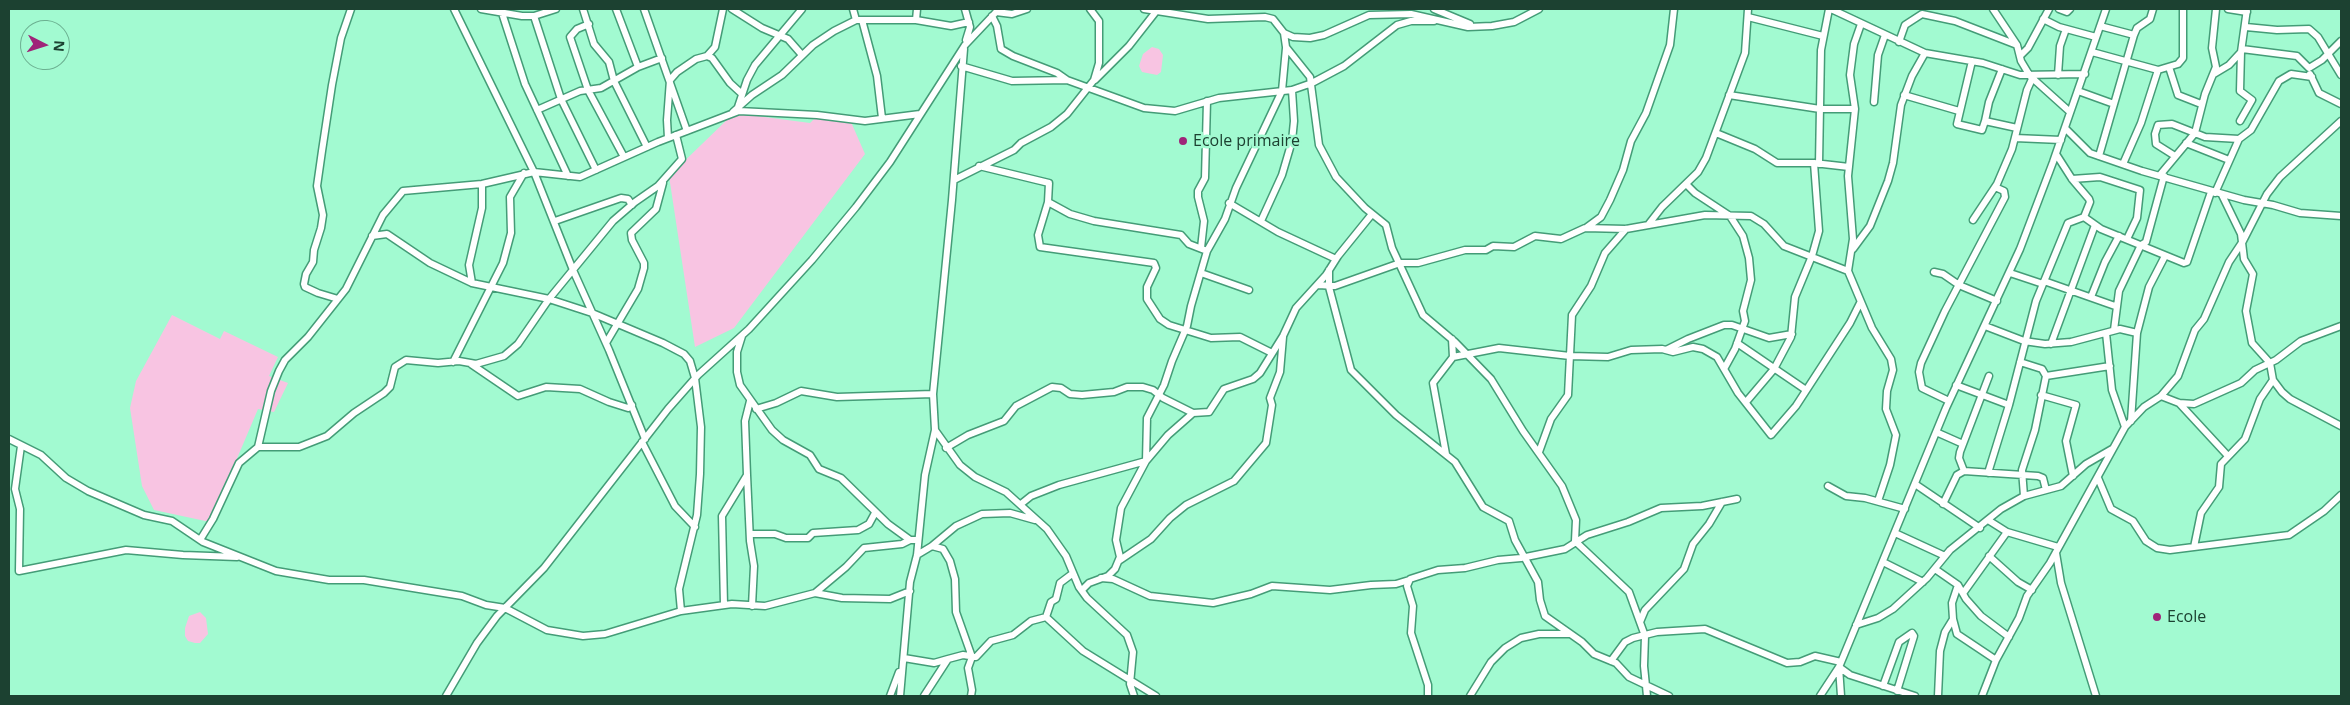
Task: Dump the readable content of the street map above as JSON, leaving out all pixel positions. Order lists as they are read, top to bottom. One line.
{"places":["Ecole primaire","Ecole"],"north":"right"}
